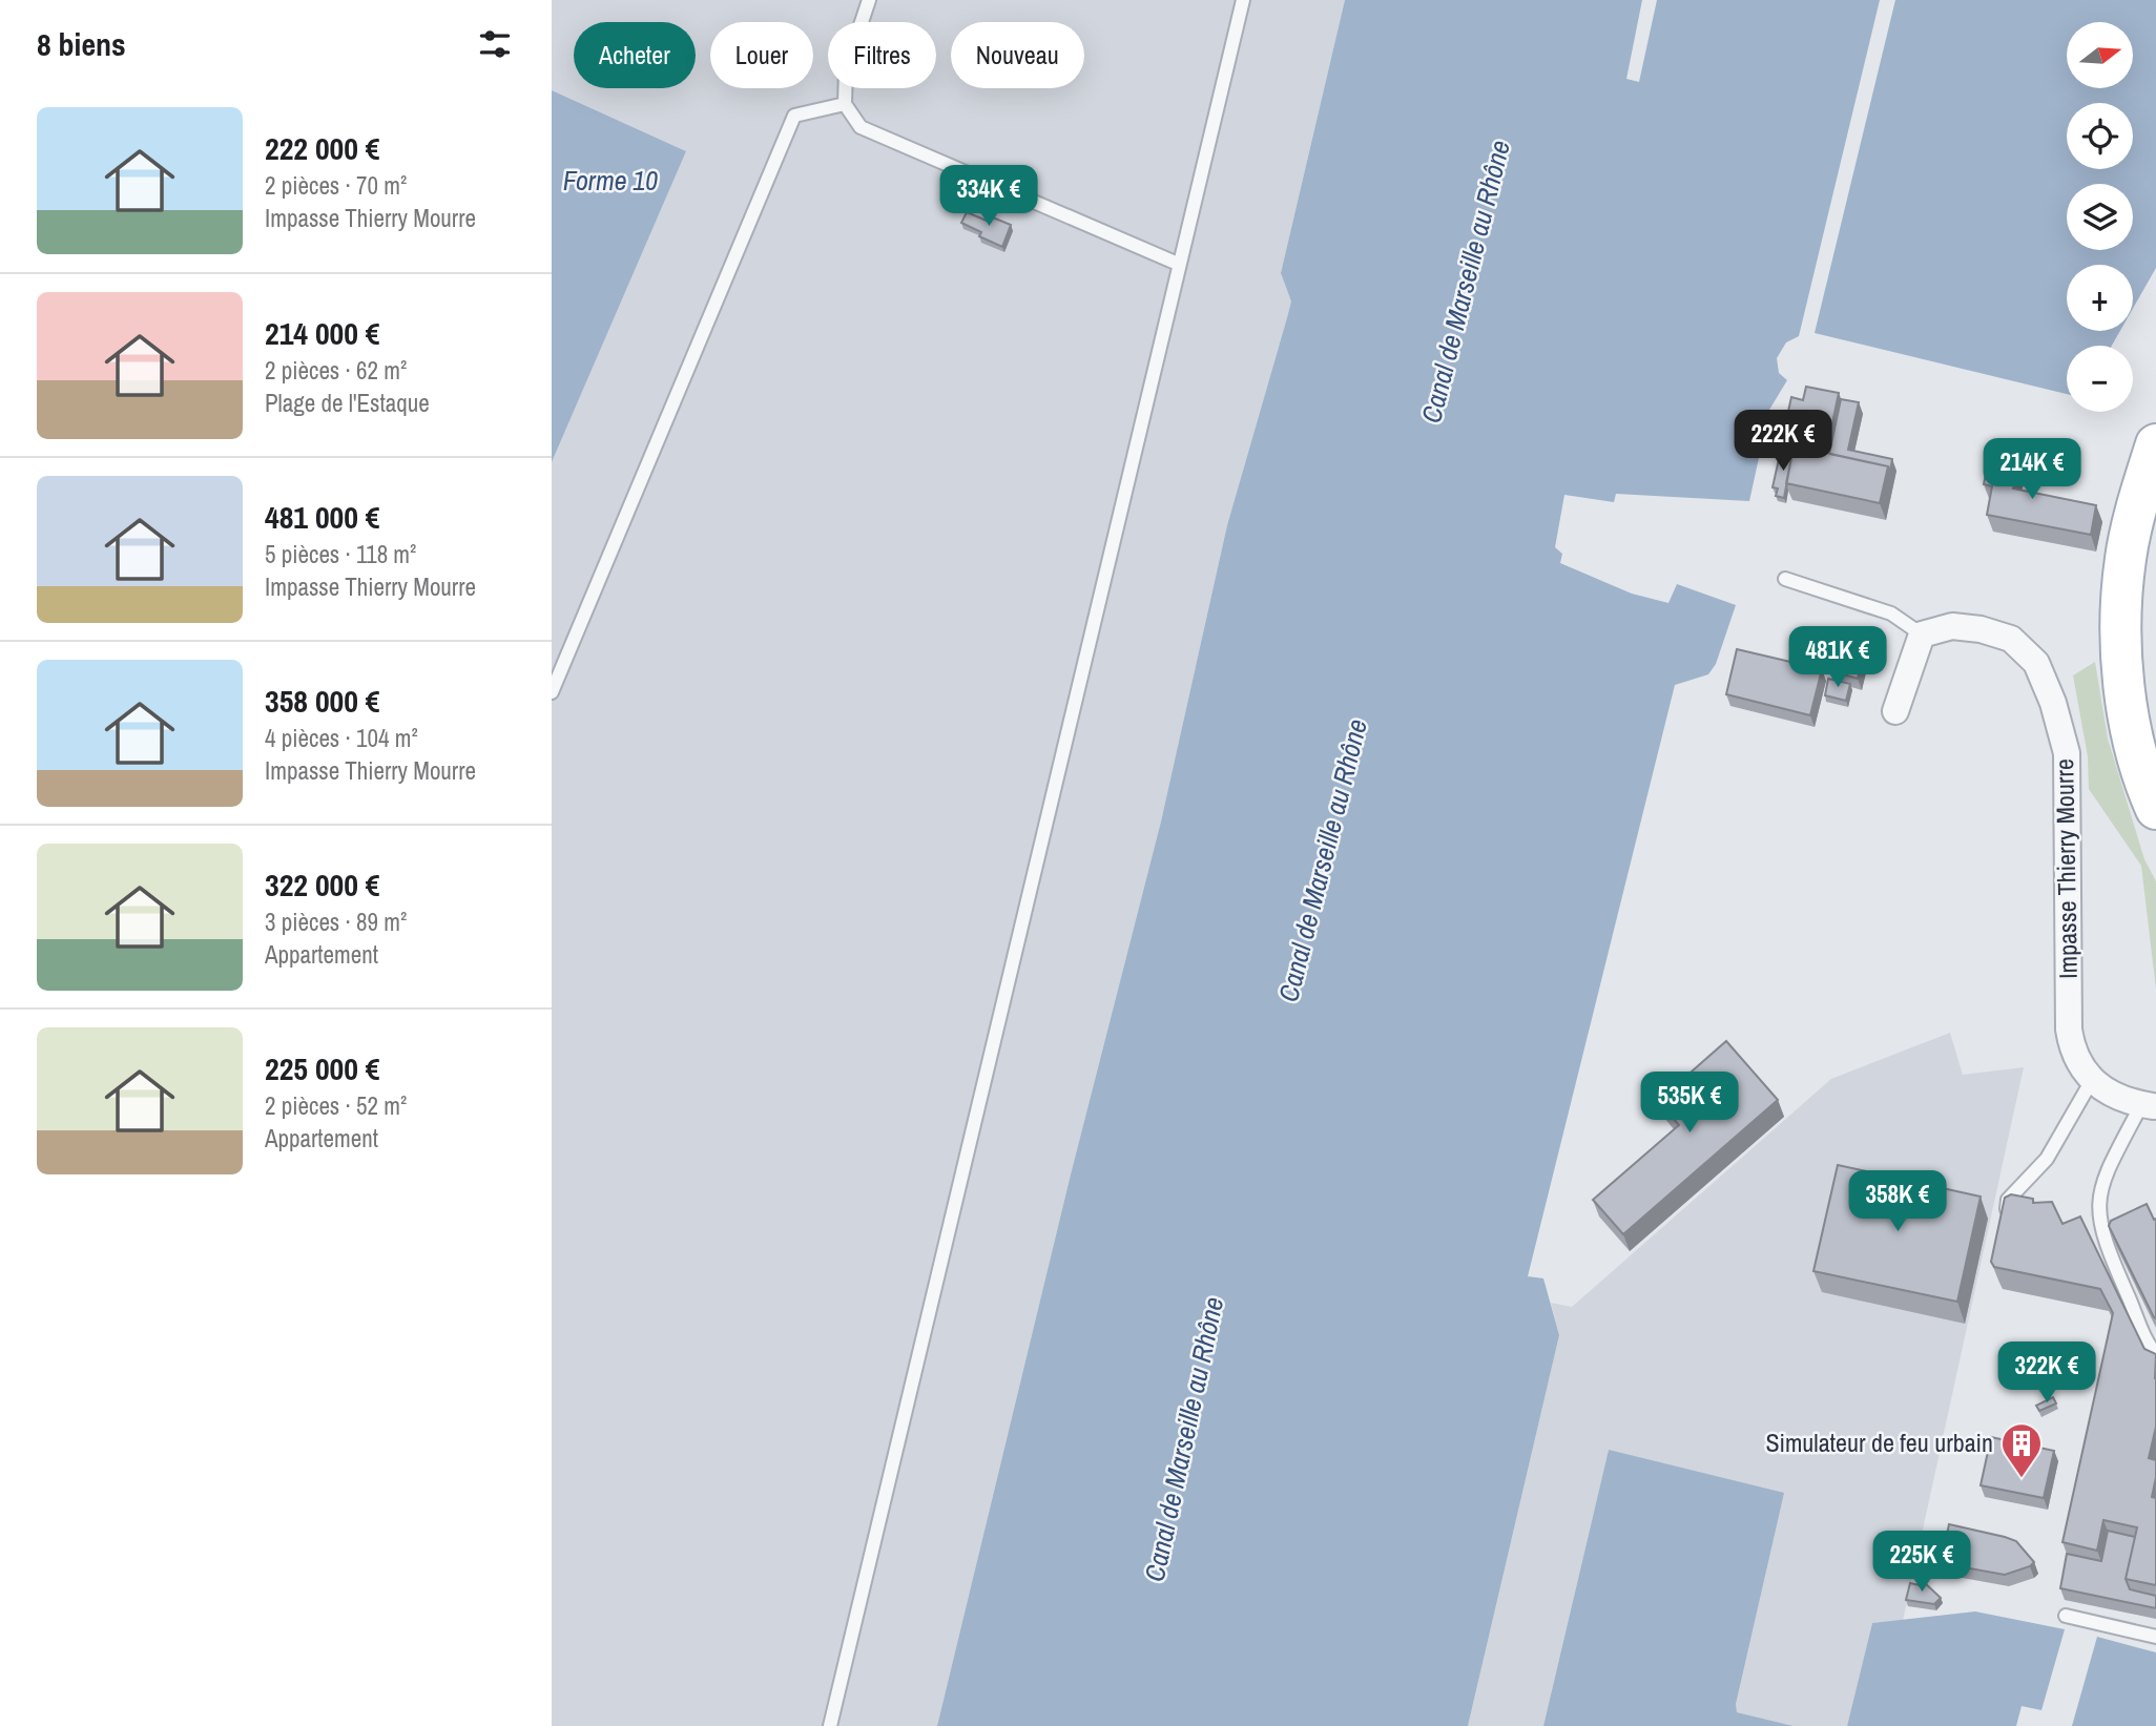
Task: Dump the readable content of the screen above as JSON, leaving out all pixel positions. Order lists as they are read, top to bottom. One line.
{"streets":{"street":["Impasse Thierry Mourre"]},"water":["Forme 10","Canal de Marseille au Rhône"],"places":{"building":["Simulateur de feu urbain"]},"north":"right","page":{"heading":"8 biens","map_buttons":["+","−"],"chip":["Acheter","Louer","Filtres","Nouveau"],"list":[{"name":"222 000 €","note":"2 pièces · 70 m² · Impasse Thierry Mourre"},{"name":"214 000 €","note":"2 pièces · 62 m² · Plage de l'Estaque"},{"name":"481 000 €","note":"5 pièces · 118 m² · Impasse Thierry Mourre"},{"name":"358 000 €","note":"4 pièces · 104 m² · Impasse Thierry Mourre"},{"name":"322 000 €","note":"3 pièces · 89 m² · Appartement"},{"name":"225 000 €","note":"2 pièces · 52 m² · Appartement"}],"price":["334K €","222K €","214K €","481K €","535K €","358K €","322K €","225K €"]}}
